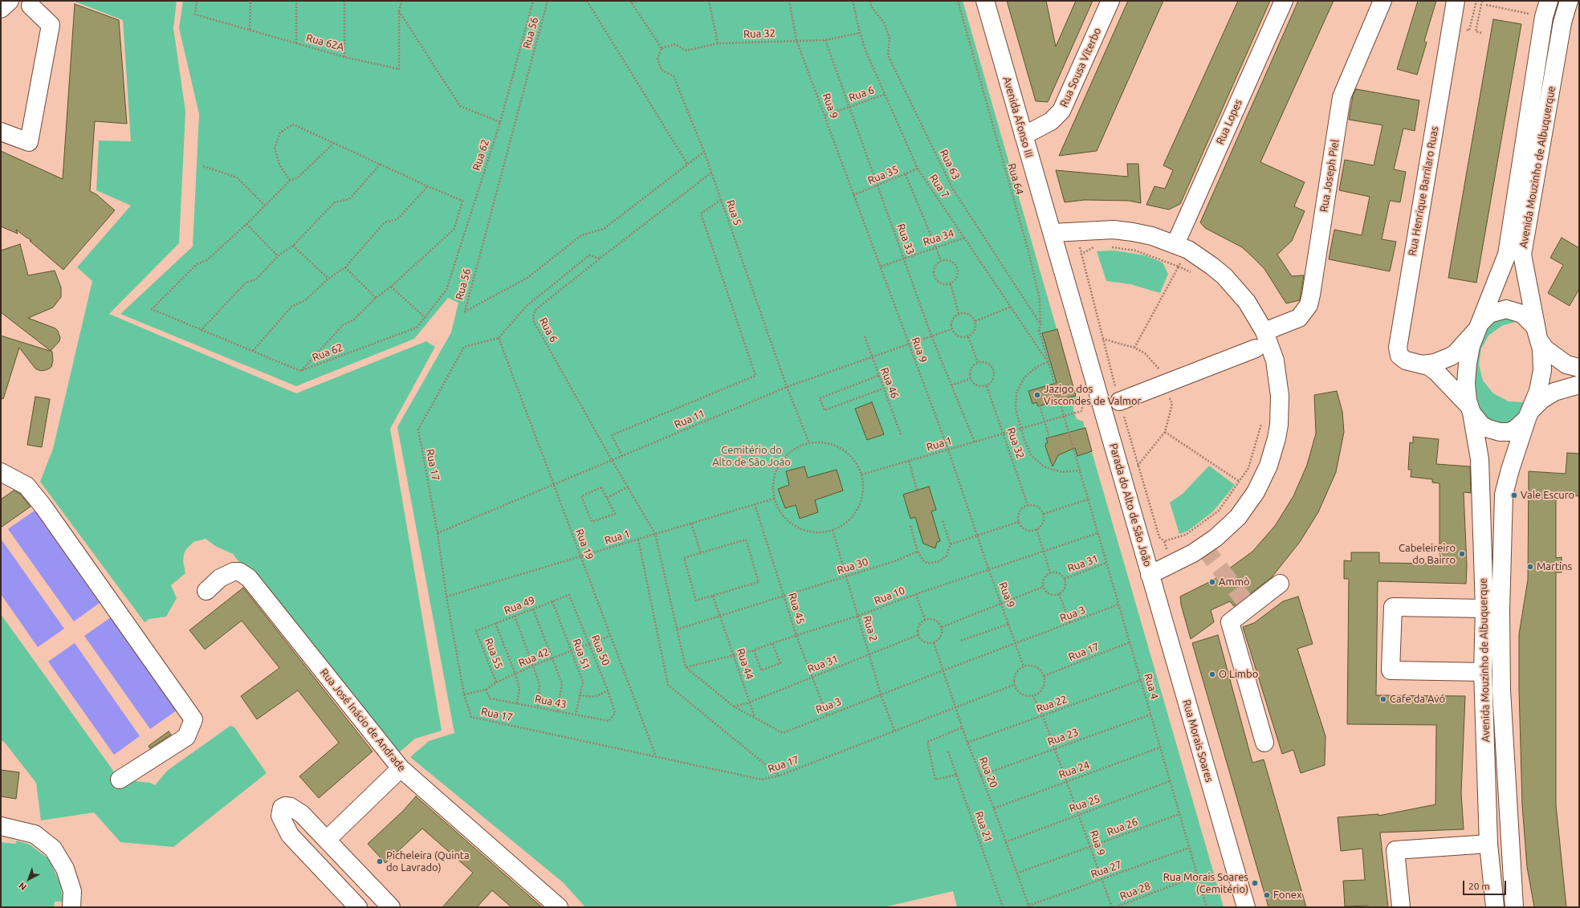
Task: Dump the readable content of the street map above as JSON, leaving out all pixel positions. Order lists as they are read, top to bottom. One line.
{"streets":{"street":["Rua Sousa Viterbo","Avenida Afonso III","Rua Lopes","Avenida Mouzinho de Albuquerque","Rua Joseph Piel","Rua Henrique Barrilaro Ruas","Parada do Alto de São João","Rua José Inácio de Andrade","Rua Morais Soares"],"path":["Rua 56","Rua 32","Rua 62A","Rua 6","Rua 9","Rua 62","Rua 63","Rua 35","Rua 64","Rua 7","Rua 5","Rua 34","Rua 33","Rua 46","Rua 11","Rua 1","Rua 17","Rua 19","Rua 31","Rua 30","Rua 10","Rua 49","Rua 45","Rua 3","Rua 2","Rua 50","Rua 55","Rua 51","Rua 42","Rua 44","Rua 4","Rua 43","Rua 22","Rua 23","Rua 24","Rua 20","Rua 25","Rua 21","Rua 26","Rua 27","Rua 28"]},"crossings":[["Rua 56","Rua 5"],["Rua 32","Rua 9"],["Rua 32","Rua 7"],["Rua 32","Rua 5"],["Rua 32","Rua 33"],["Rua 32","Rua 1"],["Rua Sousa Viterbo","Avenida Afonso III"],["Rua 6","Rua 9"],["Rua 6","Rua 7"],["Rua 6","Rua 5"],["Rua 6","Rua 33"],["Rua 6","Rua 11"],["Rua 6","Rua 1"],["Rua 9","Rua 35"],["Rua 9","Rua 34"],["Rua 9","Rua 11"],["Rua 9","Rua 1"],["Rua 9","Rua 17"],["Rua 9","Rua 10"],["Rua 9","Rua 3"],["Rua 9","Rua 22"],["Rua 9","Rua 23"],["Rua 9","Rua 24"],["Rua 9","Rua 25"],["Rua 9","Rua 26"],["Rua 9","Rua 27"],["Avenida Afonso III","Parada do Alto de São João"],["Rua Lopes","Parada do Alto de São João"],["Rua 63","Rua 64"],["Avenida Mouzinho de Albuquerque","Rua Henrique Barrilaro Ruas"],["Rua 35","Rua 7"],["Rua 35","Rua 33"],["Rua Joseph Piel","Parada do Alto de São João"],["Rua 64","Rua 7"],["Rua 64","Rua 1"],["Rua 64","Rua 4"],["Rua 7","Rua 34"],["Rua 5","Rua 11"],["Rua 5","Rua 1"],["Rua 5","Rua 2"],["Rua 34","Rua 33"],["Rua 33","Rua 11"],["Rua 33","Rua 1"],["Rua 46","Rua 11"],["Rua 11","Rua 17"],["Rua 11","Rua 19"],["Rua 1","Rua 17"],["Rua 1","Parada do Alto de São João"],["Rua 1","Rua 19"],["Rua 1","Rua 45"],["Rua 1","Rua 2"],["Rua 1","Rua 4"],["Rua 17","Rua 19"],["Rua 17","Rua 2"],["Rua 17","Rua 42"],["Rua 17","Rua 4"],["Rua 17","Rua 20"],["Parada do Alto de São João","Rua Morais Soares"],["Rua 19","Rua 42"],["Rua 31","Rua 45"],["Rua 31","Rua 3"],["Rua 31","Rua 2"],["Rua 31","Rua 44"],["Rua 31","Rua 4"],["Rua 31","Rua 20"],["Rua 30","Rua 45"],["Rua 30","Rua 2"],["Rua 30","Rua 44"],["Rua 10","Rua 45"],["Rua 10","Rua 3"],["Rua 10","Rua 2"],["Rua 10","Rua 44"],["Rua 10","Rua 4"],["Rua 49","Rua 50"],["Rua 49","Rua 55"],["Rua 49","Rua 51"],["Rua 45","Rua 3"],["Rua 3","Rua 2"],["Rua 3","Rua 44"],["Rua 3","Rua 4"],["Rua 3","Rua 20"],["Rua 50","Rua 42"],["Rua 50","Rua 43"],["Rua 55","Rua 42"],["Rua 51","Rua 42"],["Rua 51","Rua 43"],["Rua 42","Rua 43"],["Rua 4","Rua 22"],["Rua 4","Rua 23"],["Rua 4","Rua 24"],["Rua 4","Rua 25"],["Rua 4","Rua 26"],["Rua 4","Rua 27"],["Rua 4","Rua 28"],["Rua 22","Rua 20"],["Rua 23","Rua 20"],["Rua 24","Rua 20"],["Rua 20","Rua 25"],["Rua 20","Rua 26"],["Rua 20","Rua 27"]],"parks":["Cemitério do Alto de São João"],"places":["Jazigo dos Viscondes de Valmor","Vale Escuro","Cabeleireiro do Bairro","Martins","Ammò","O Limbo","Cafe da Avó","Picheleira (Quinta do Lavrado)","Rua Morais Soares (Cemitério)","Fonex"],"scale_bar":"20 m","north":"bottom left"}
